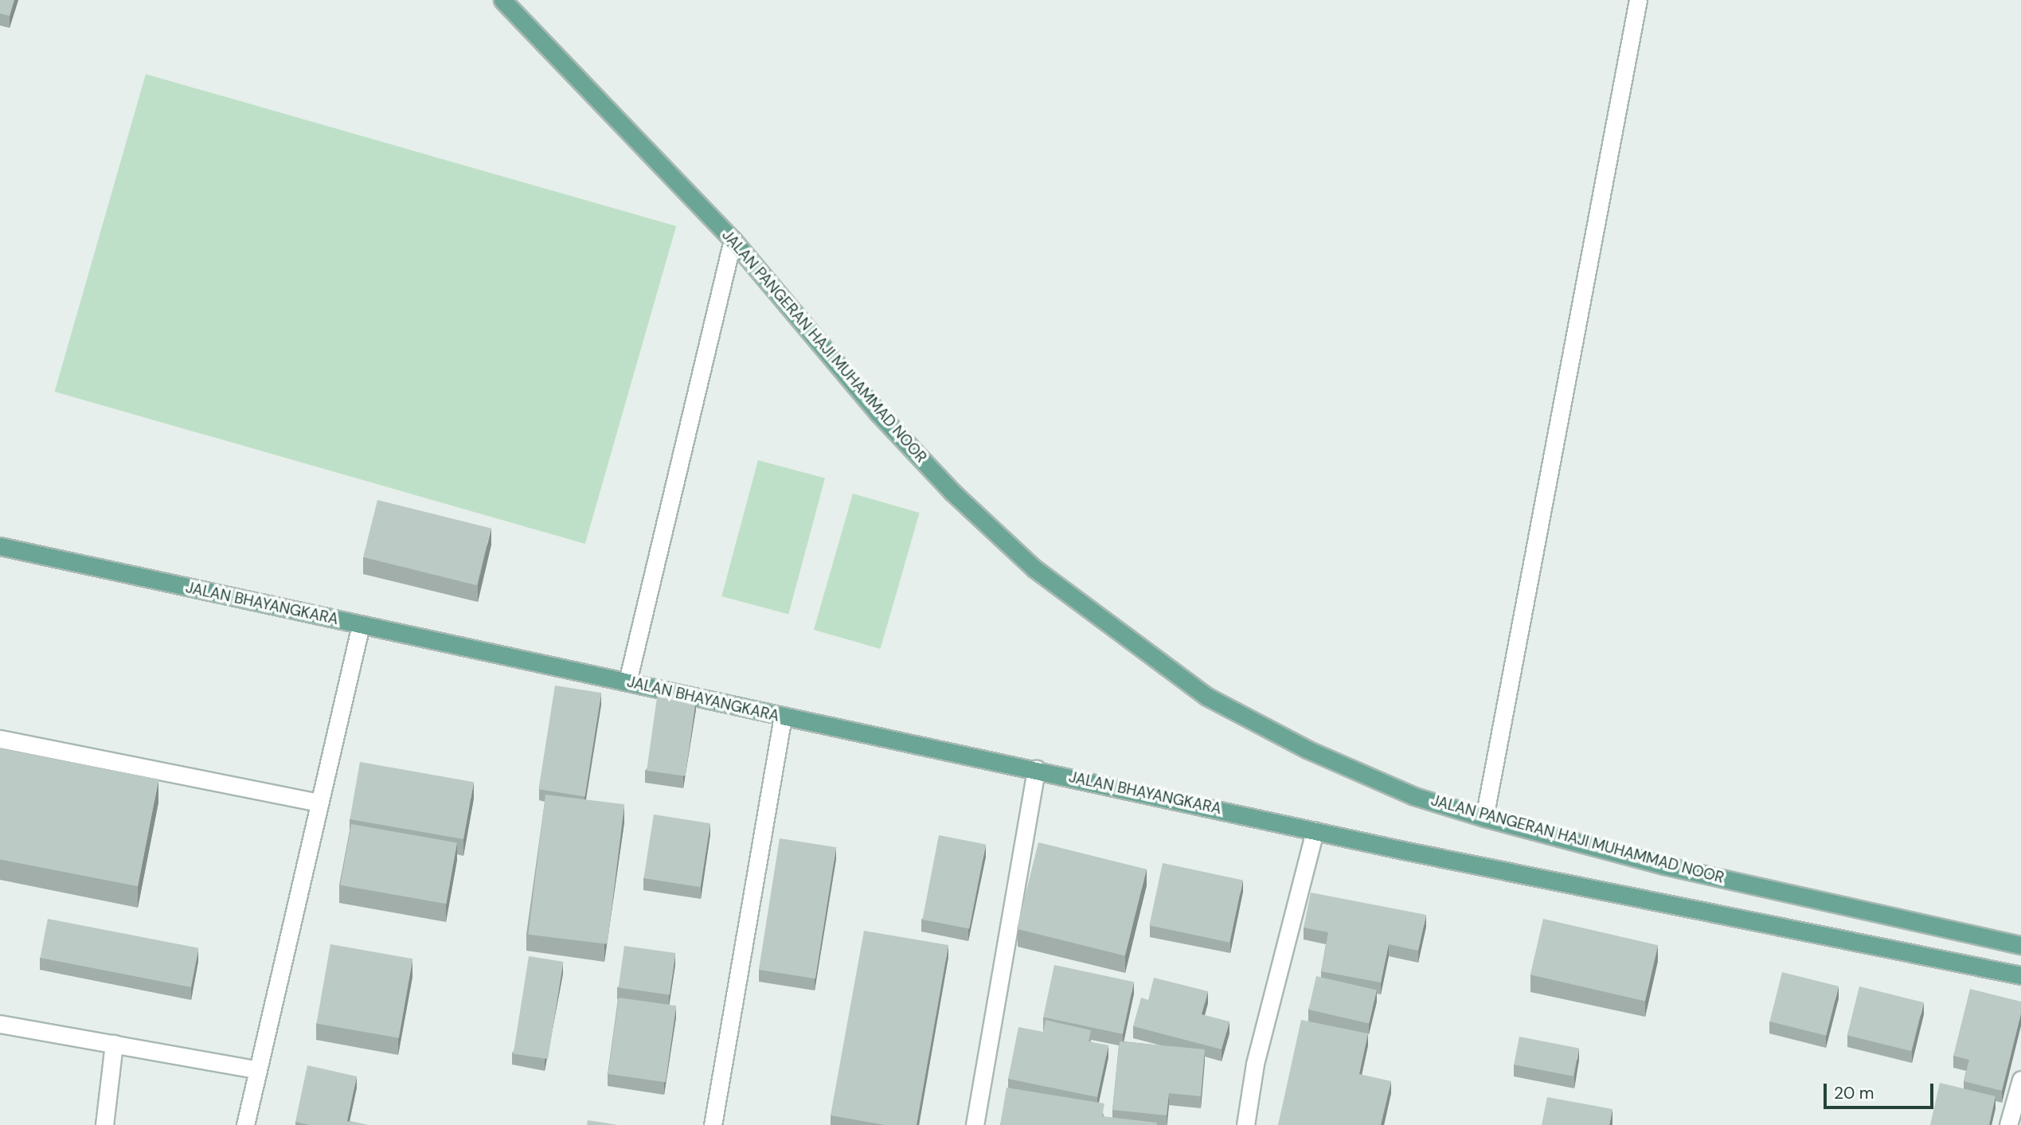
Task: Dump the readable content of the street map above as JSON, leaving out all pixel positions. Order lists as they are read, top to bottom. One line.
{"streets":{"main road":["JALAN PANGERAN HAJI MUHAMMAD NOOR","JALAN BHAYANGKARA"]},"scale_bar":"20 m"}
